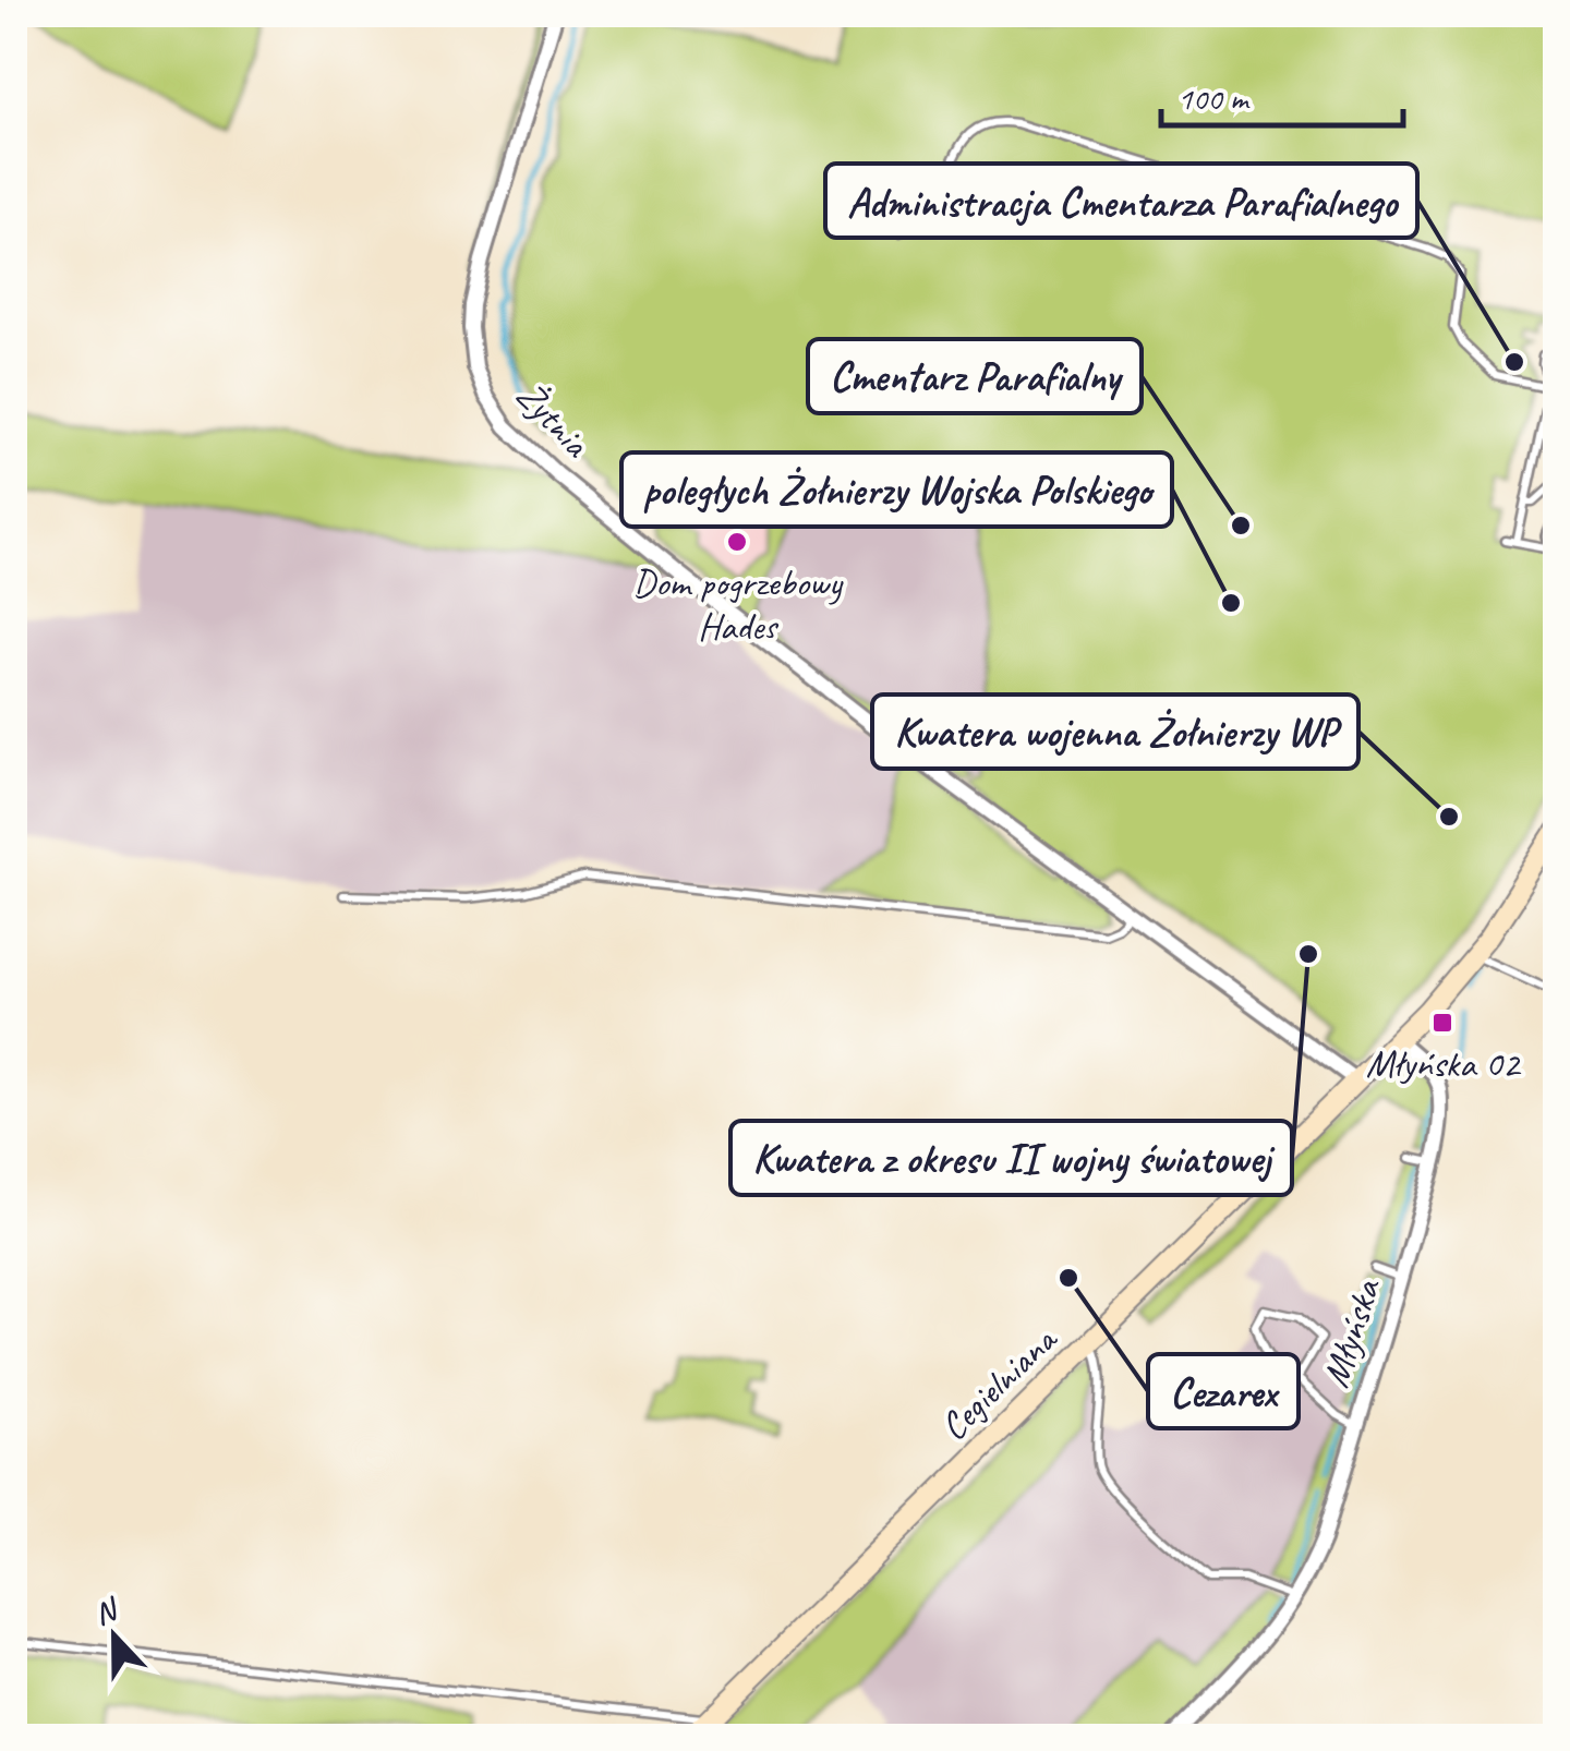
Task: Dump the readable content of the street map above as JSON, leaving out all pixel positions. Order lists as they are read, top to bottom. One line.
{"streets":{"street":["Żytnia","Młyńska","Cegielniana"]},"crossings":[["Żytnia","Cegielniana"],["Młyńska","Cegielniana"]],"places":{"other":["Administracja Cmentarza Parafialnego","Cmentarz Parafialny","Dom pogrzebowy Hades","poległych Żołnierzy Wojska Polskiego","Kwatera wojenna Żołnierzy WP","Kwatera z okresu II wojny światowej","Cezarex"],"transit":["Młyńska 02"]},"scale_bar":"100 m","north":"top"}
